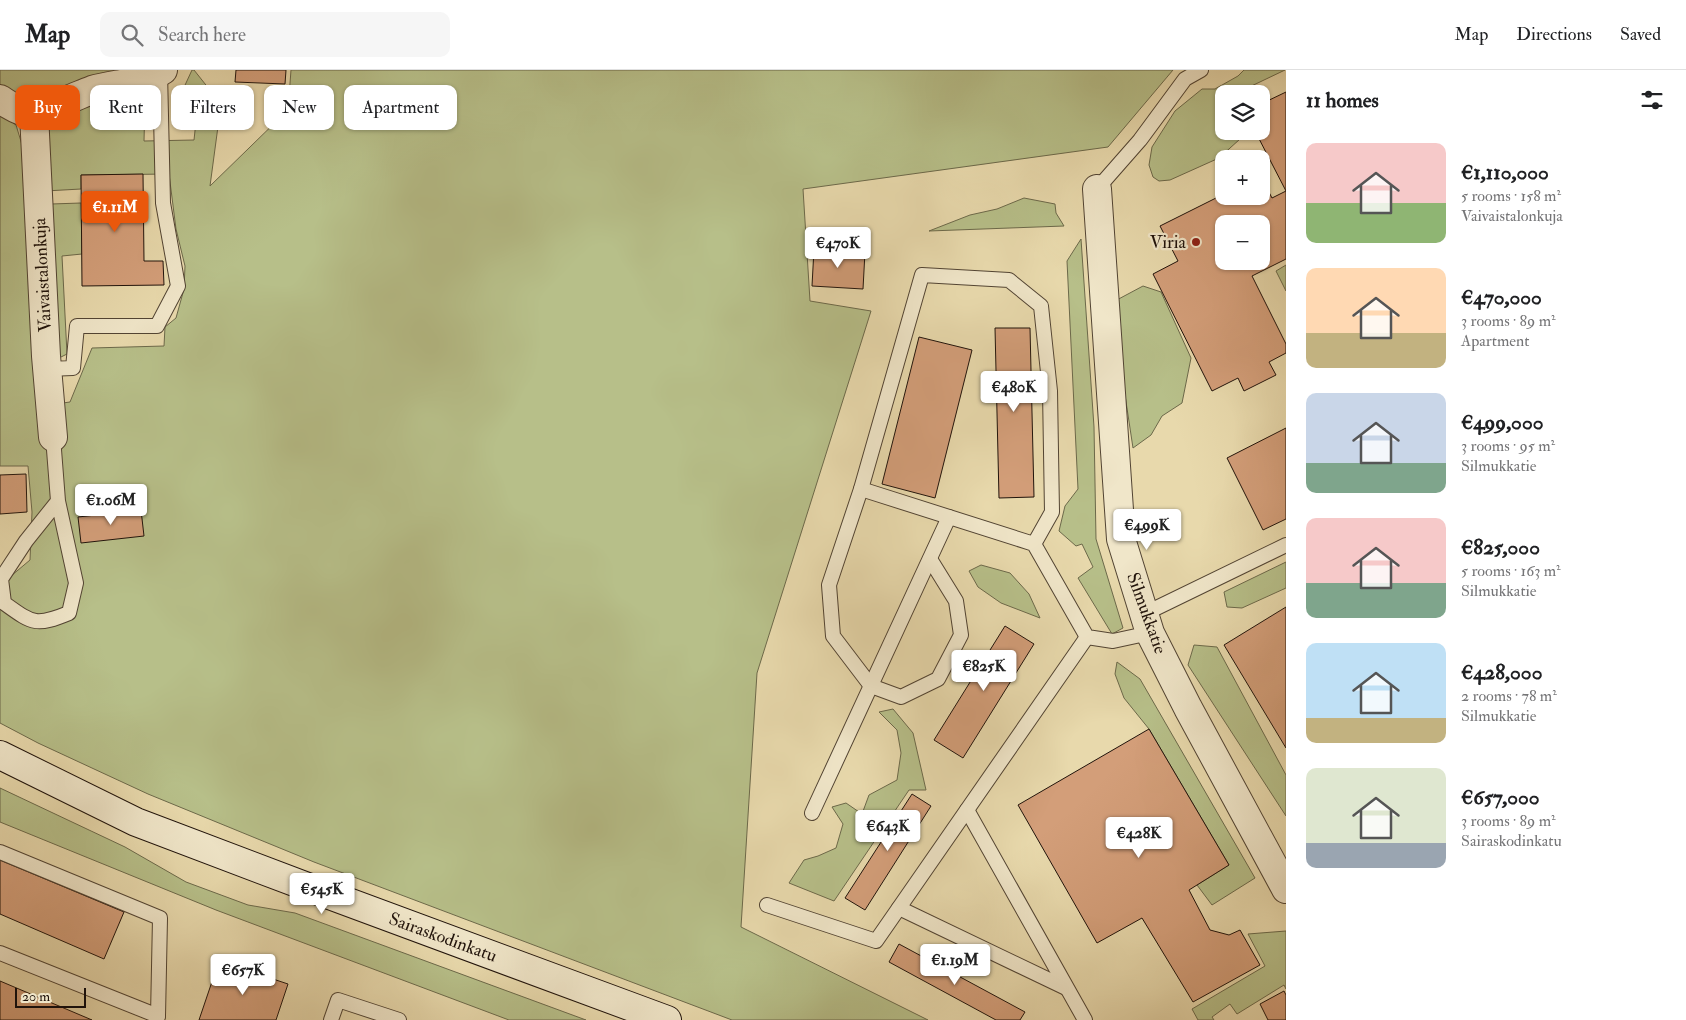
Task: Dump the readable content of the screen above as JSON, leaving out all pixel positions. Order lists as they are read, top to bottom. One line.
{"streets":{"street":["Vaivaistalonkuja","Silmukkatie","Sairaskodinkatu"]},"places":["Viria"],"scale_bar":"20 m","page":{"header":"Map","search":"Search here","nav":["Map","Directions","Saved"],"heading":"11 homes","map_buttons":["+","−"],"chip":["Buy","Rent","Filters","New","Apartment"],"list":[{"name":"€1,110,000","note":"5 rooms · 158 m² · Vaivaistalonkuja"},{"name":"€470,000","note":"3 rooms · 89 m² · Apartment"},{"name":"€499,000","note":"3 rooms · 95 m² · Silmukkatie"},{"name":"€825,000","note":"5 rooms · 163 m² · Silmukkatie"},{"name":"€428,000","note":"2 rooms · 78 m² · Silmukkatie"},{"name":"€657,000","note":"3 rooms · 89 m² · Sairaskodinkatu"}],"price":["€1.11M","€470K","€480K","€1.06M","€499K","€825K","€643K","€428K","€545K","€1.19M","€657K"],"scale":"20 m"}}
